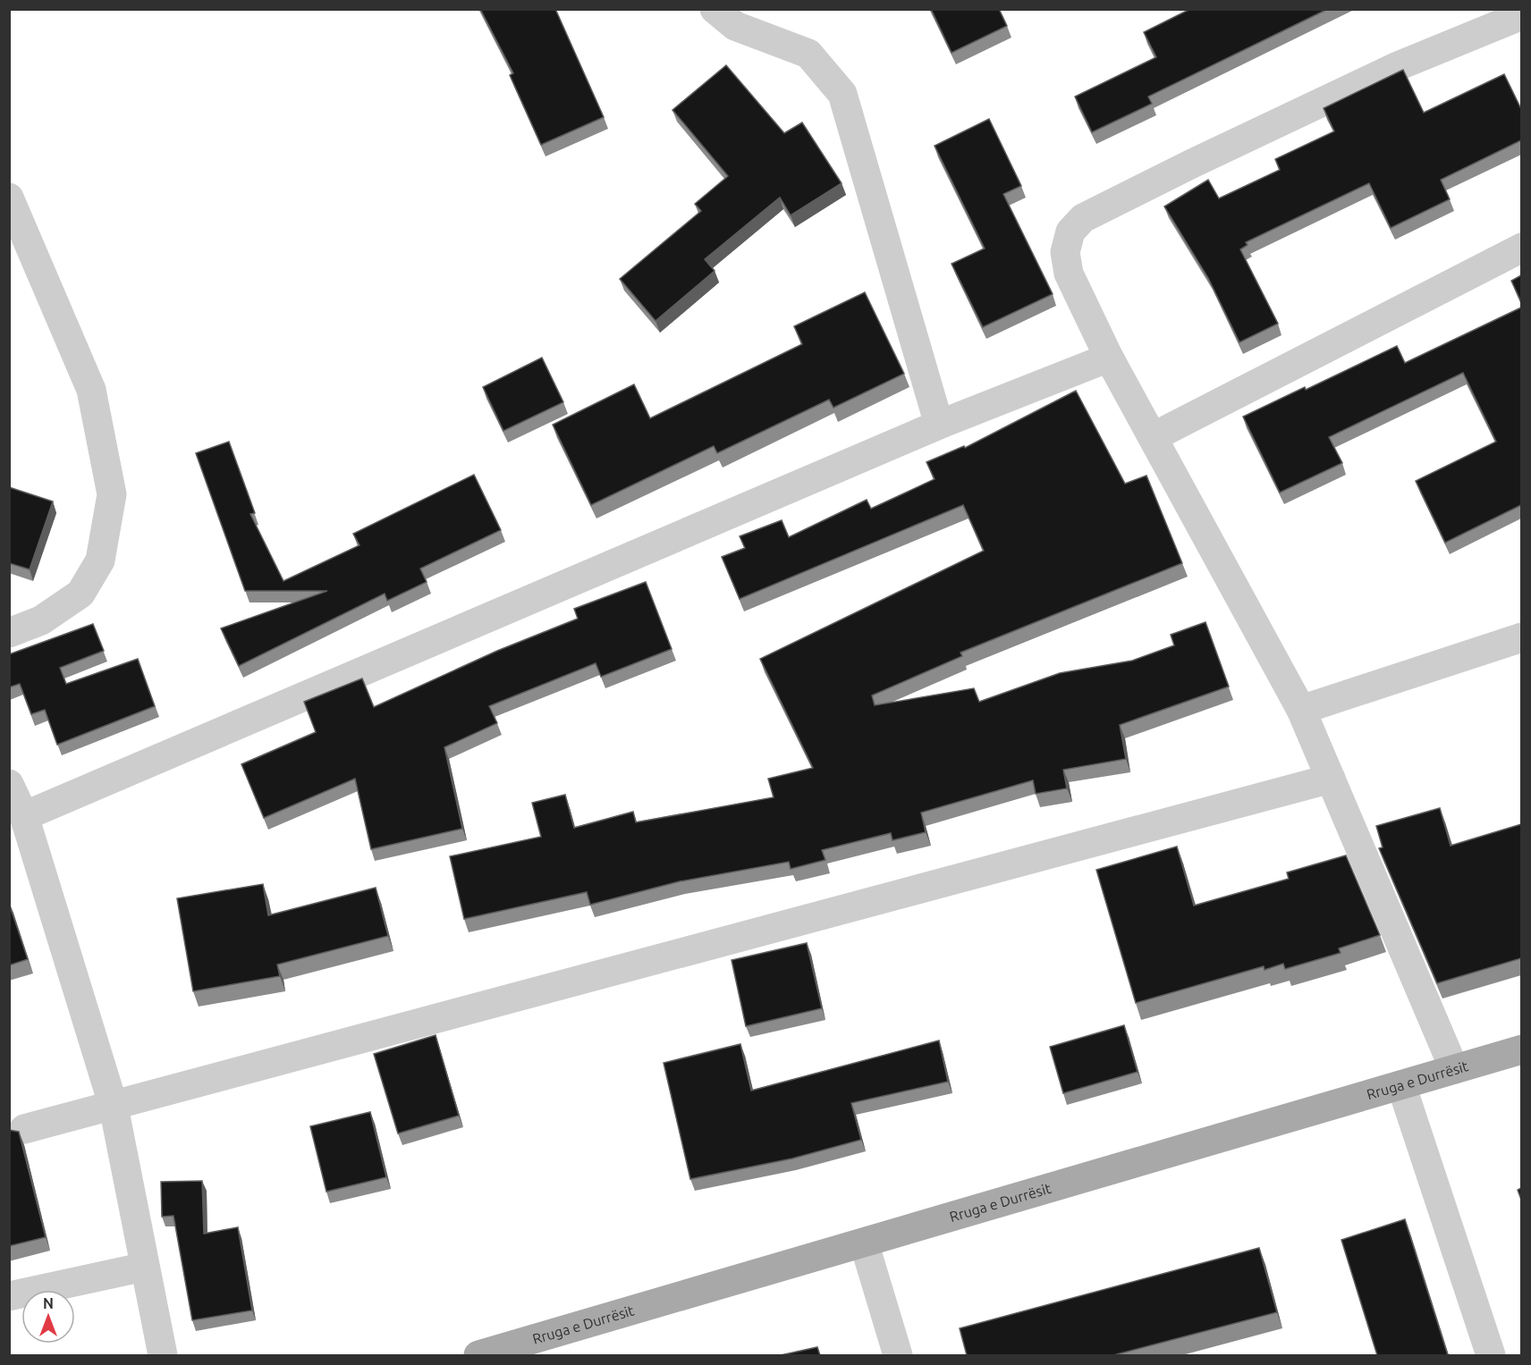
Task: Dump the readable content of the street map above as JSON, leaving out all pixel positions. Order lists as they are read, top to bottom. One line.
{"streets":{"main road":["Rruga e Durrësit"]},"north":"top"}
